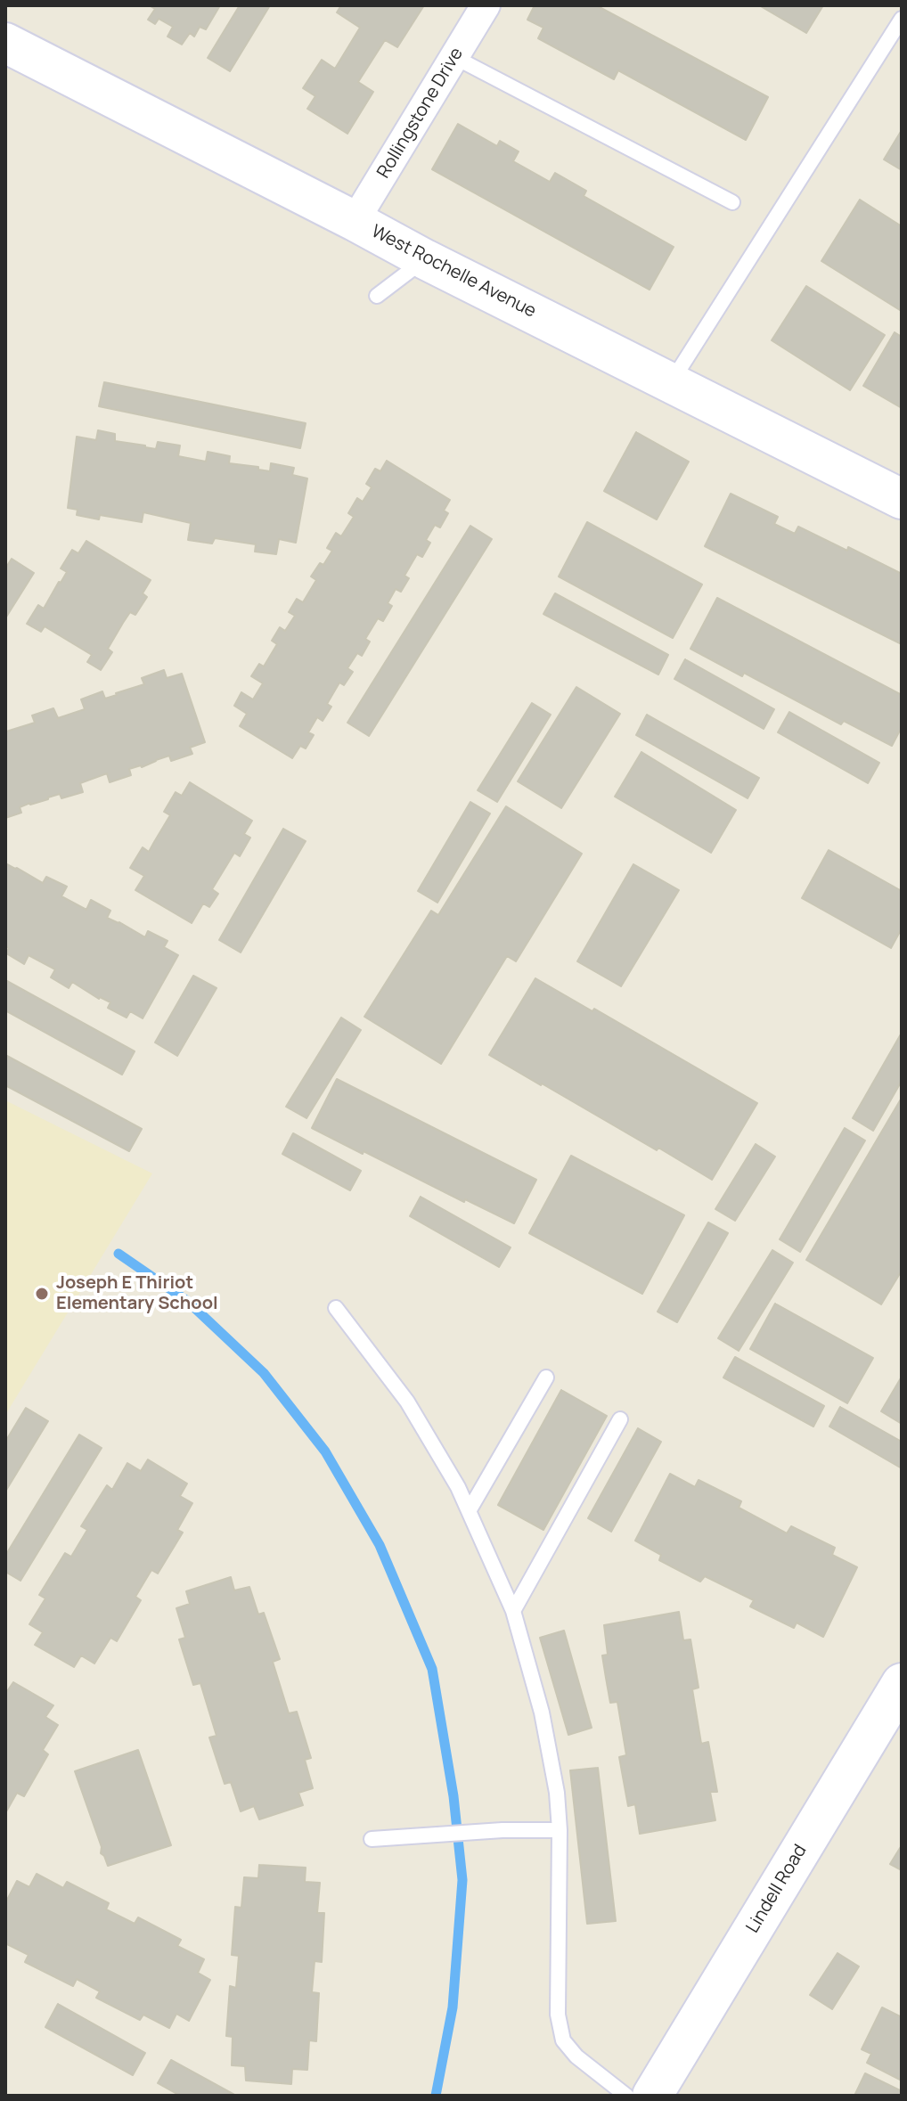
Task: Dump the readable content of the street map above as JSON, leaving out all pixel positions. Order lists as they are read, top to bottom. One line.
{"streets":{"street":["Rollingstone Drive","West Rochelle Avenue","Lindell Road"]},"crossings":[["Rollingstone Drive","West Rochelle Avenue"]],"places":["Joseph E Thiriot Elementary School"]}
